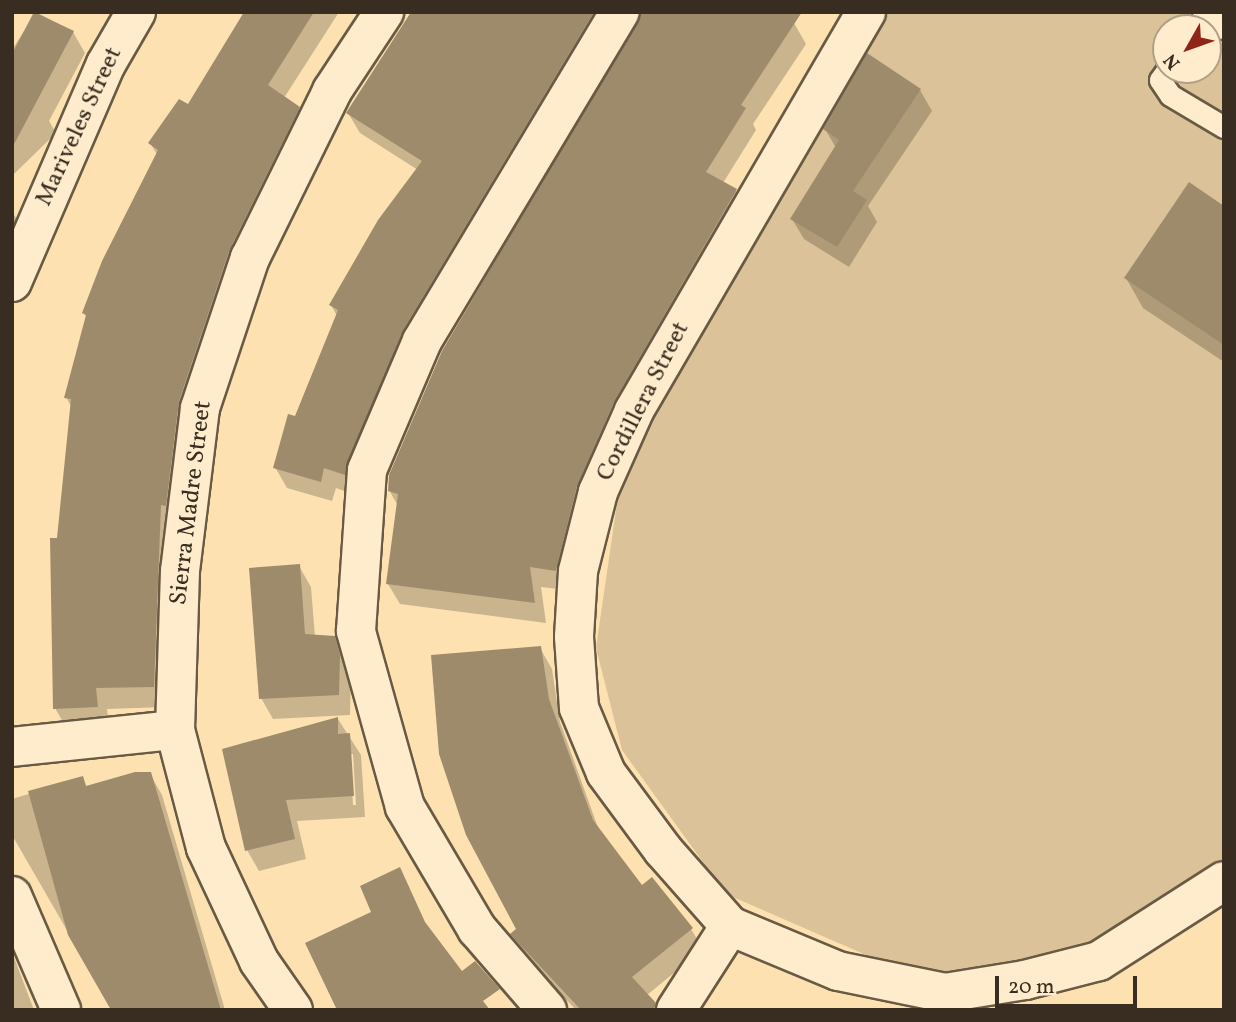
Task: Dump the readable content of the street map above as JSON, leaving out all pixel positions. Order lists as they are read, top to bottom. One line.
{"streets":{"street":["Mariveles Street","Cordillera Street","Sierra Madre Street"]},"scale_bar":"20 m","north":"bottom left"}
